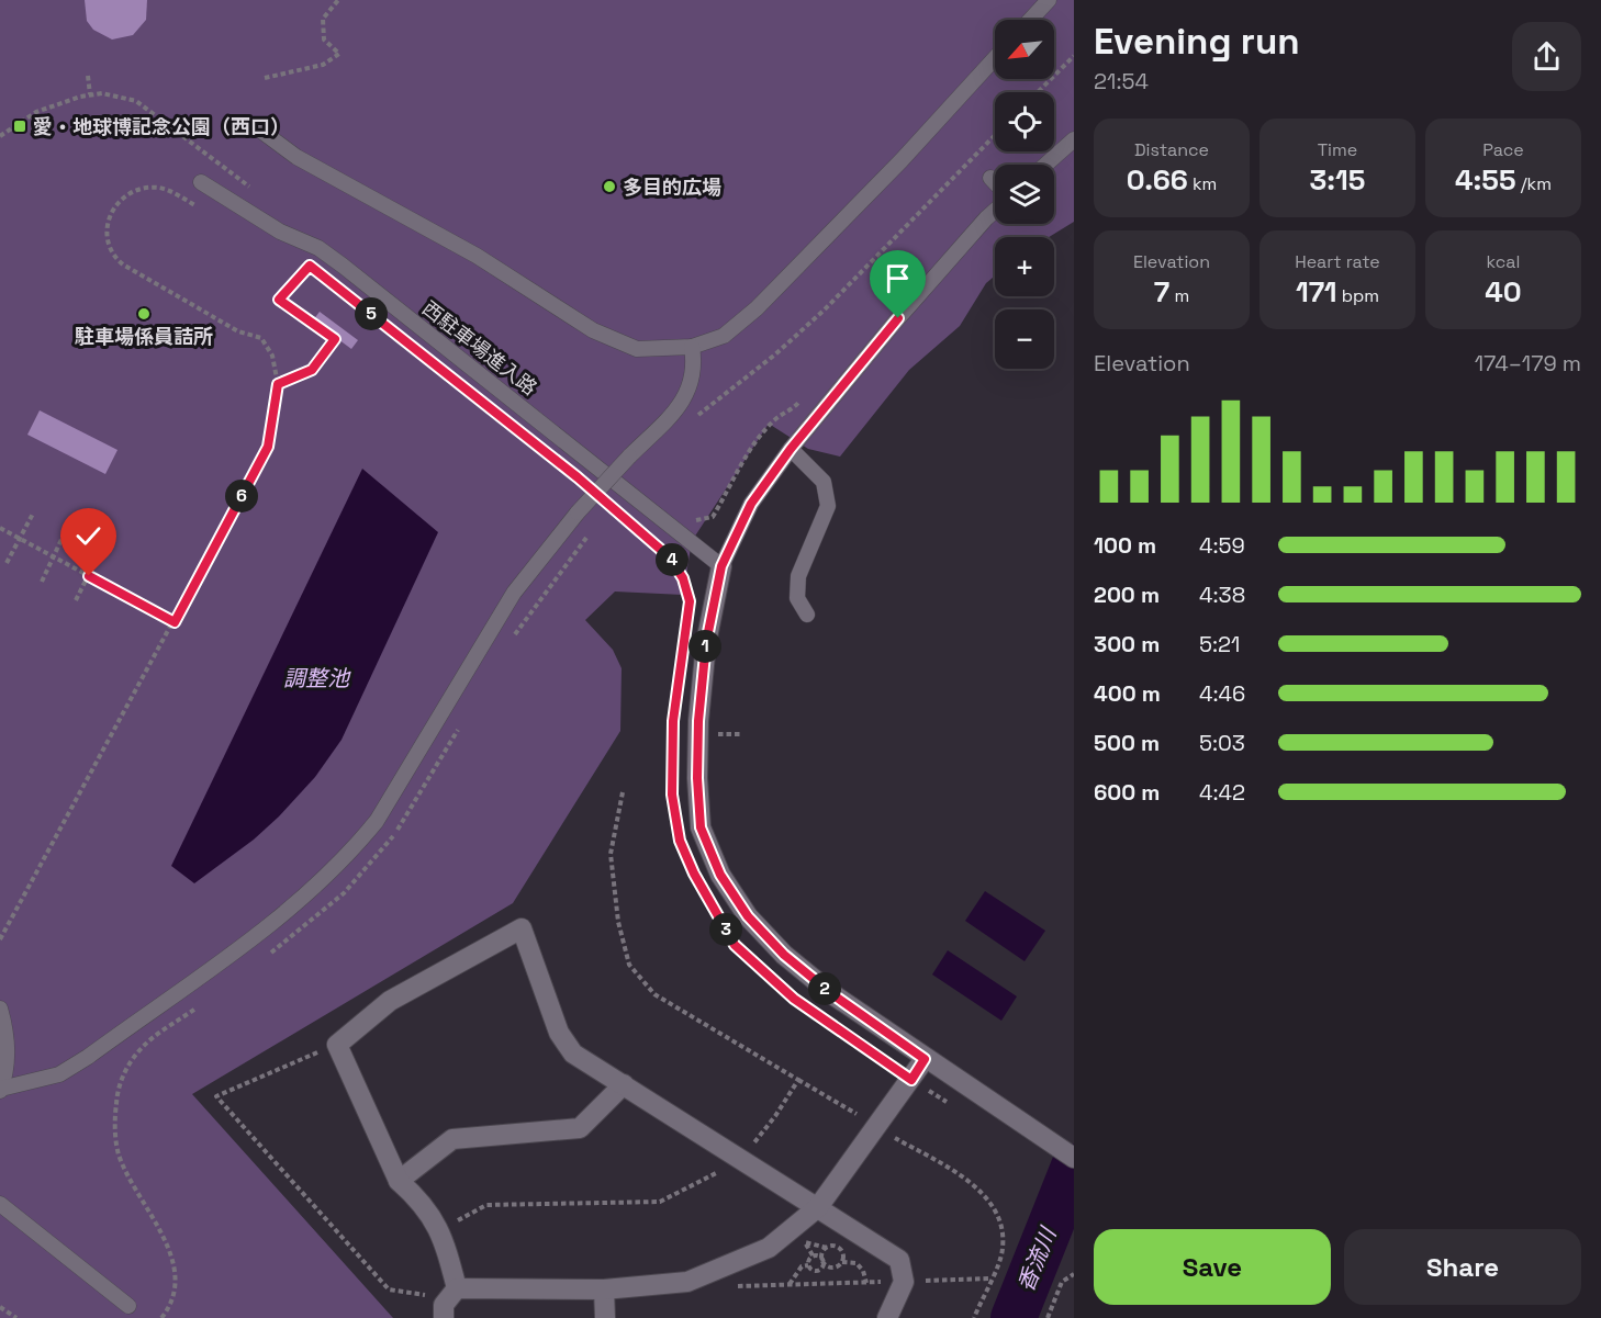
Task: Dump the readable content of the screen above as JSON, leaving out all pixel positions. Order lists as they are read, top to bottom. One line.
{"streets":{"lane":["西駐車場進入路"]},"water":["調整池","香流川"],"places":{"transit":["愛・地球博記念公園（西口）"],"other":["多目的広場","駐車場係員詰所"]},"north":"bottom left","page":{"heading":["Evening run","21:54"],"map_buttons":["+","−"],"stats":[["Distance","0.66 km"],["Time","3:15"],["Pace","4:55 /km"],["Elevation","7 m"],["Heart rate","171 bpm"],["kcal","40"]],"pins":["5","6","4","1","3","2"],"chart":["Elevation","174–179 m"],"list":[{"name":"100 m","note":"4:59"},{"name":"200 m","note":"4:38"},{"name":"300 m","note":"5:21"},{"name":"400 m","note":"4:46"},{"name":"500 m","note":"5:03"},{"name":"600 m","note":"4:42"}],"buttons":["Save","Share"]}}
